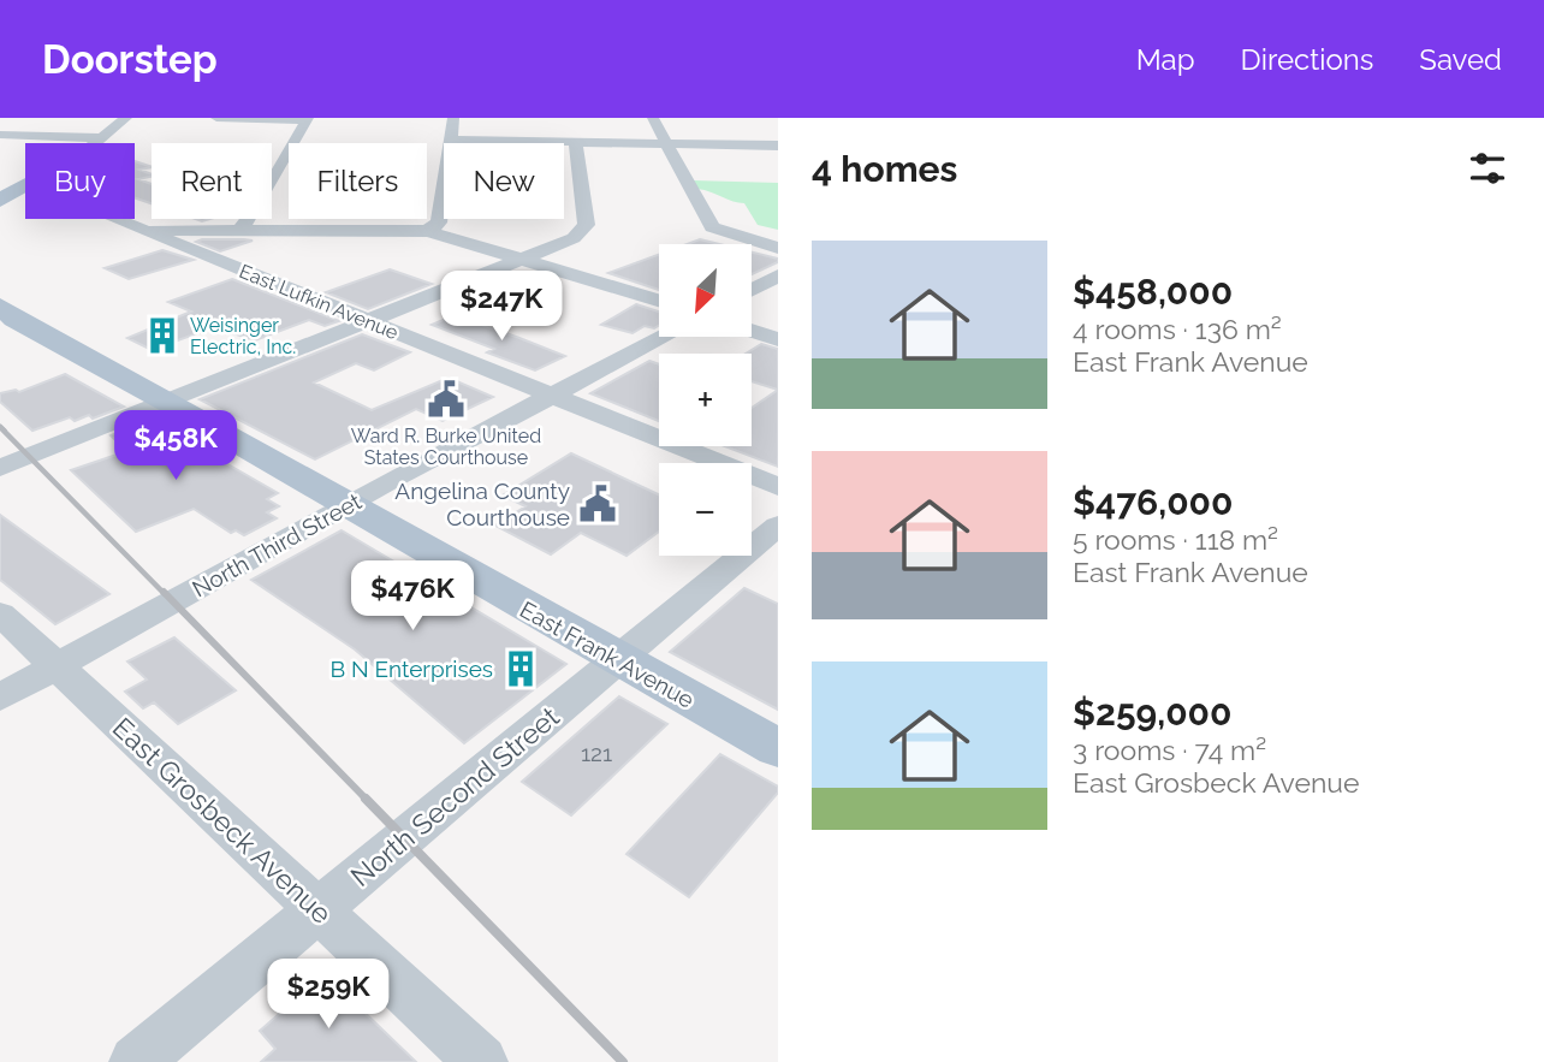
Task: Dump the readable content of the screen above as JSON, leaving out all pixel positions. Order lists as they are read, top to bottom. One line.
{"streets":{"main road":["East Lufkin Avenue","East Frank Avenue"],"street":["North Third Street","North Second Street","East Grosbeck Avenue"]},"crossings":[["East Lufkin Avenue","North Third Street"],["North Third Street","East Frank Avenue"],["North Third Street","East Grosbeck Avenue"],["East Frank Avenue","North Second Street"],["North Second Street","East Grosbeck Avenue"]],"places":{"building":["Weisinger Electric, Inc.","B N Enterprises"],"public building":["Ward R. Burke United States Courthouse","Angelina County Courthouse"]},"house_numbers":["121"],"north":"bottom left","page":{"header":"Doorstep","nav":["Map","Directions","Saved"],"heading":"4 homes","chip":["Buy","Rent","Filters","New"],"list":[{"name":"$458,000","note":"4 rooms · 136 m² · East Frank Avenue"},{"name":"$476,000","note":"5 rooms · 118 m² · East Frank Avenue"},{"name":"$259,000","note":"3 rooms · 74 m² · East Grosbeck Avenue"}],"map_buttons":["+","−"],"price":["$247K","$458K","$476K","$259K"]}}
